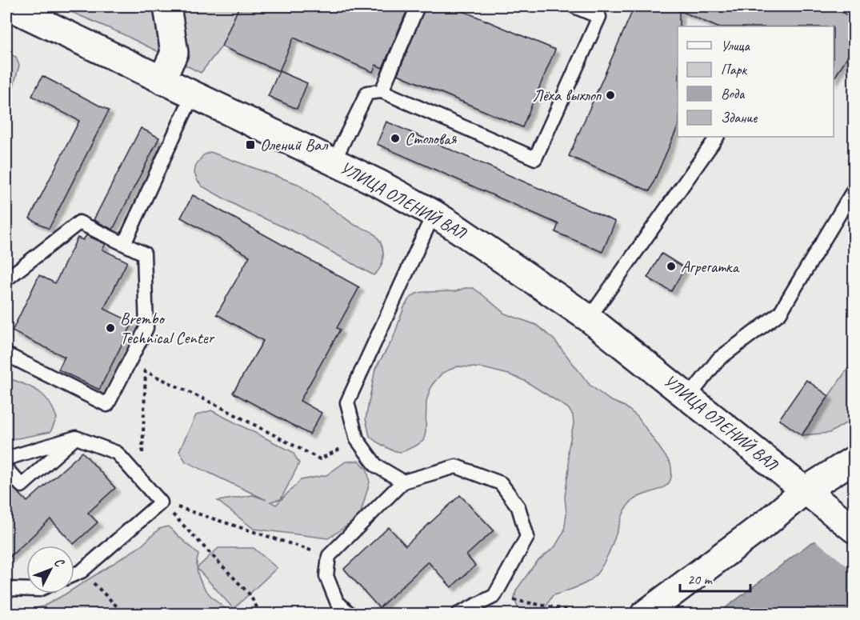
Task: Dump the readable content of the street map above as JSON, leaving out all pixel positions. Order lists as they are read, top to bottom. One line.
{"streets":{"main road":["УЛИЦА ОЛЕНИЙ ВАЛ"]},"places":{"other":["Лёха выхлоп","Столовая","Агрегатка","Brembo Technical Center"],"transit":["Олений Вал"]},"legend":["Улица","Парк","Вода","Здание"],"scale_bar":"20 m","north":"top right"}
